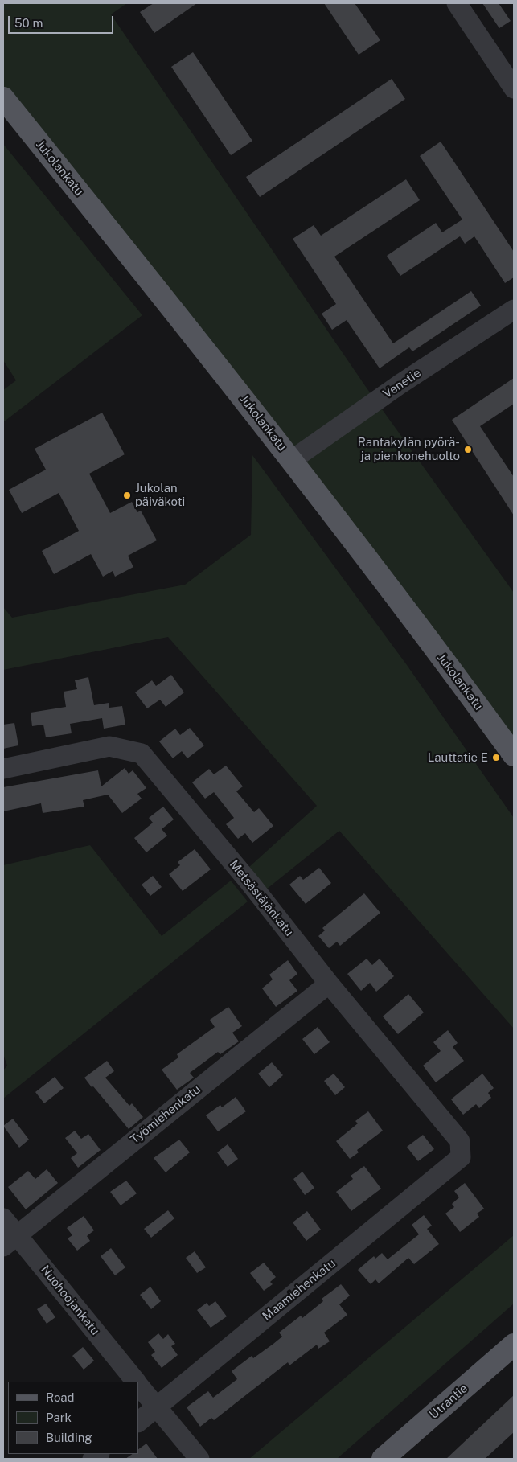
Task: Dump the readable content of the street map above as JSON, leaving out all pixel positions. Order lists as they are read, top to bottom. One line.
{"streets":{"main road":["Jukolankatu","Utrantie"],"street":["Venetie","Metsästäjänkatu","Työmiehenkatu","Maamiehenkatu","Nuohoojankatu"]},"crossings":[["Jukolankatu","Venetie"],["Metsästäjänkatu","Työmiehenkatu"],["Metsästäjänkatu","Maamiehenkatu"],["Työmiehenkatu","Nuohoojankatu"],["Maamiehenkatu","Nuohoojankatu"]],"places":["Rantakylän pyörä- ja pienkonehuolto","Jukolan päiväkoti","Lauttatie E"],"legend":["Road","Park","Building"],"scale_bar":"50 m"}
